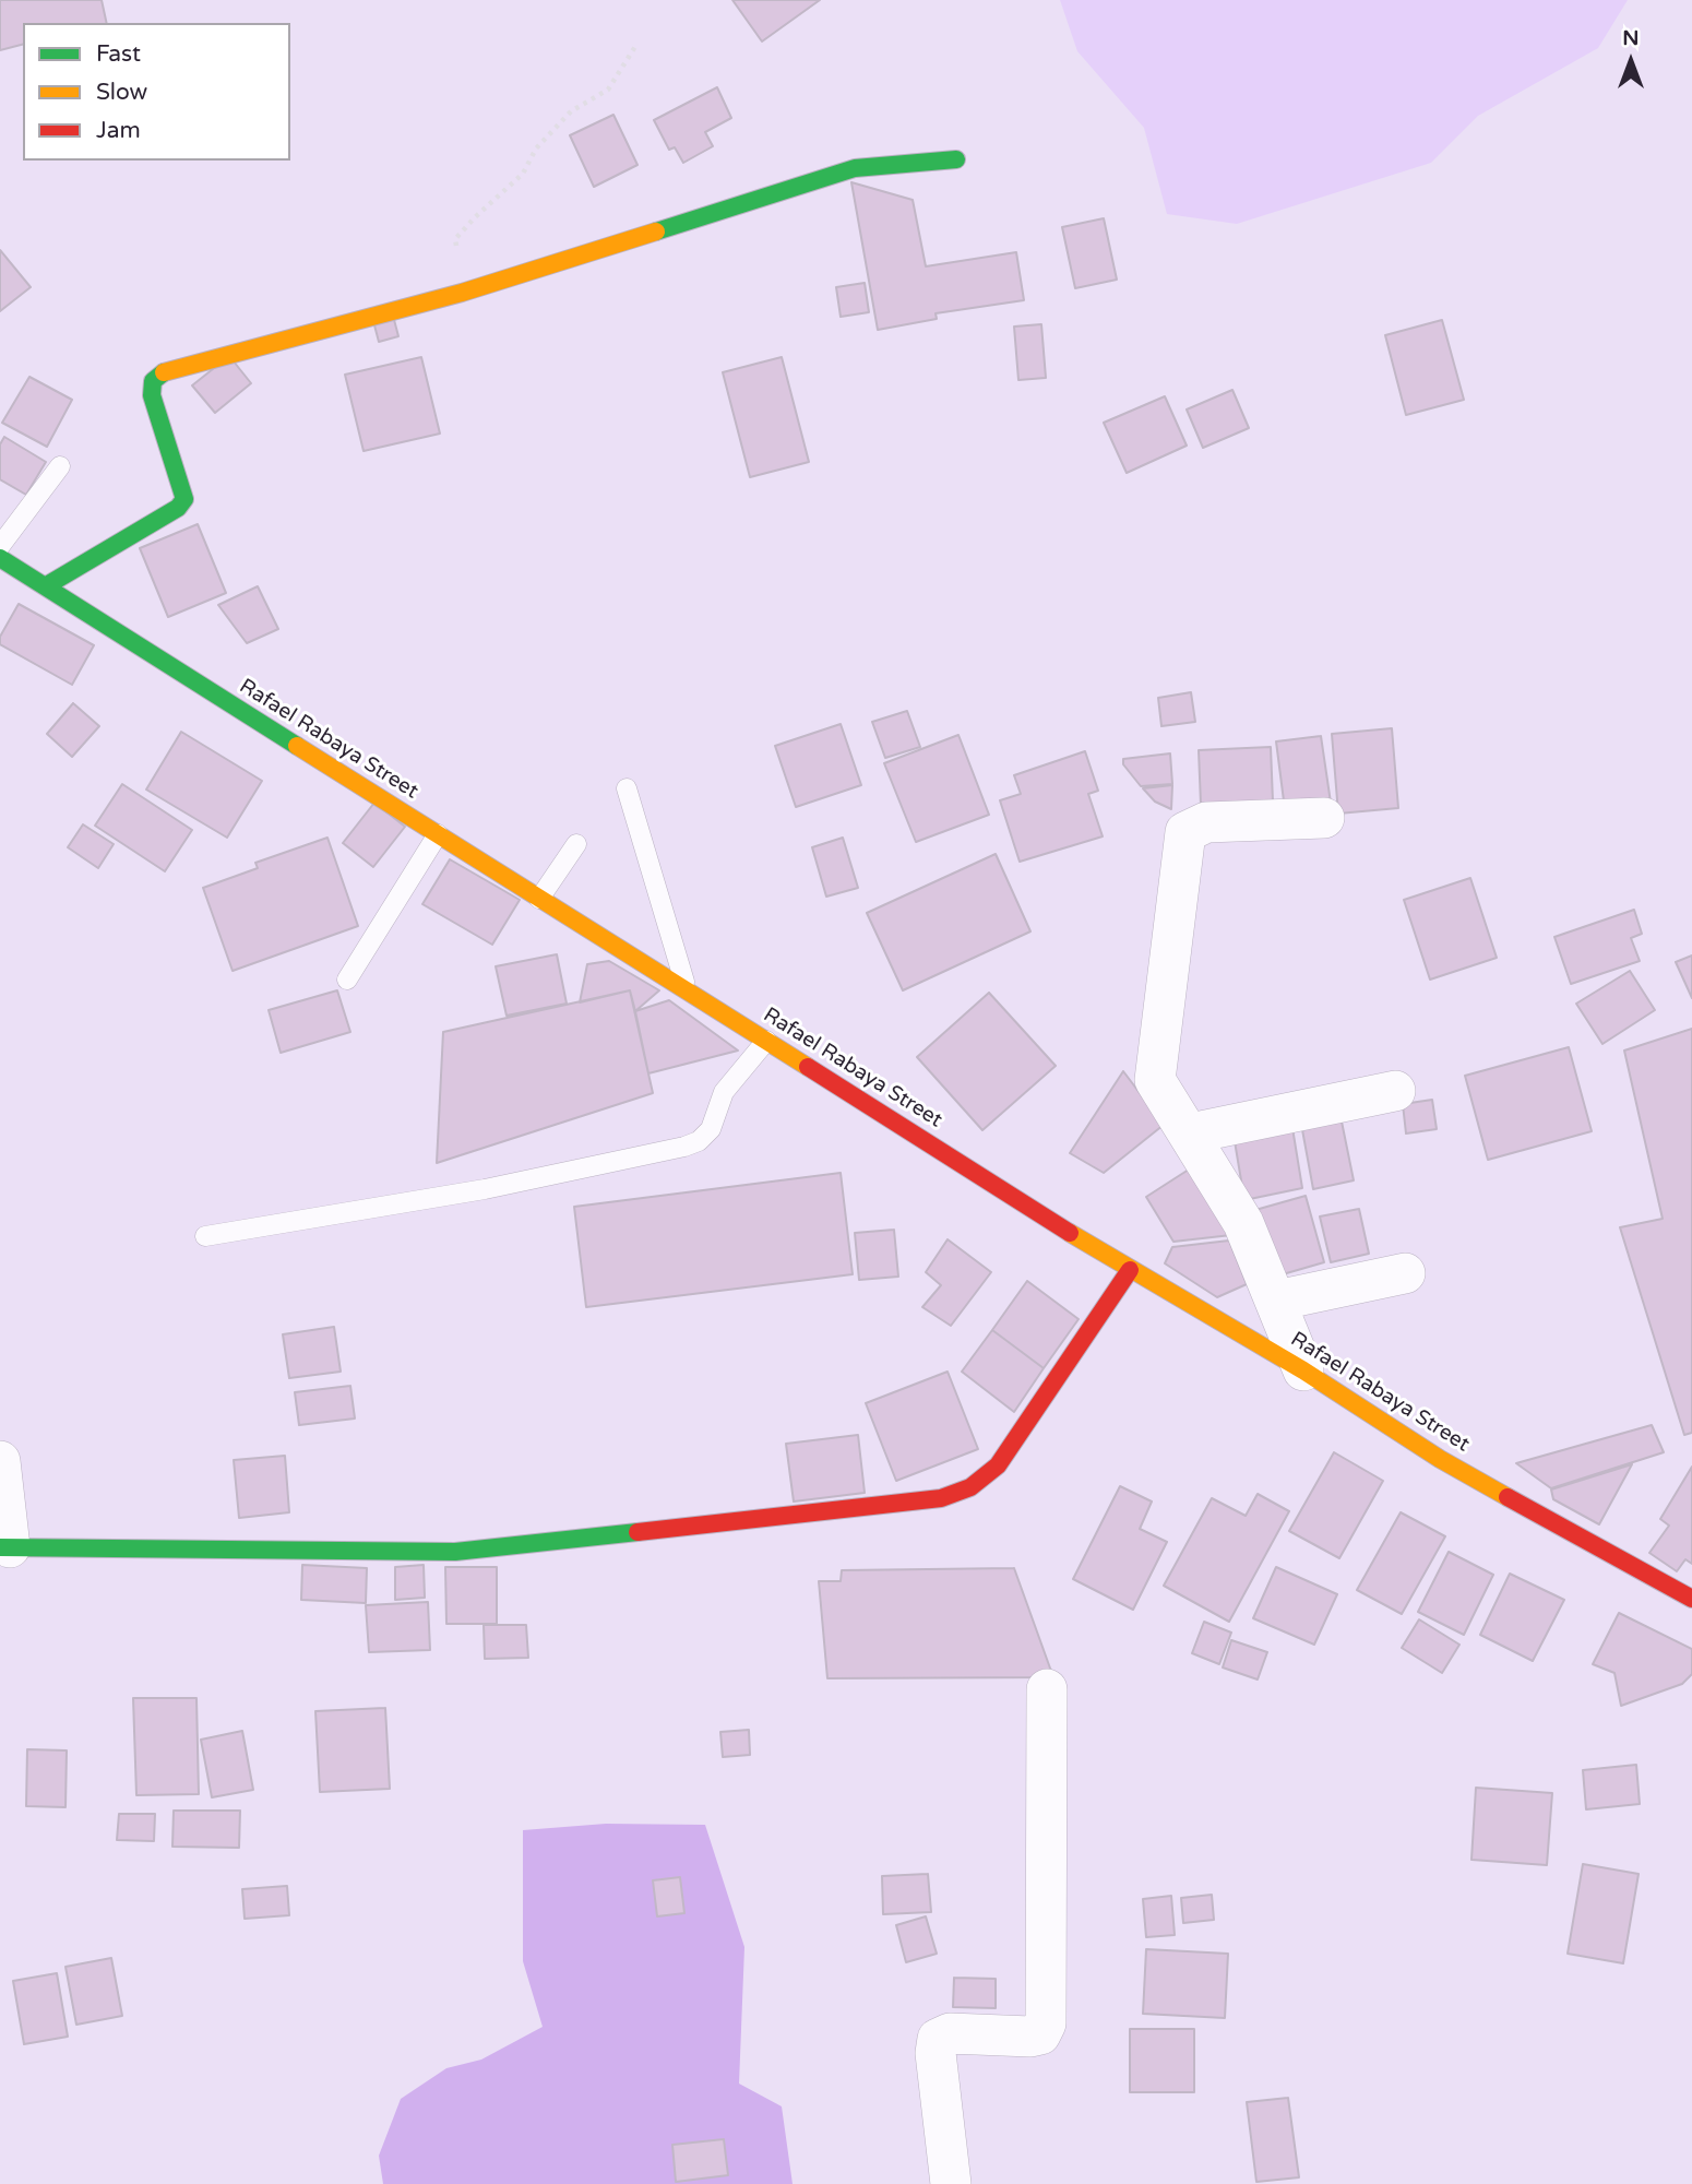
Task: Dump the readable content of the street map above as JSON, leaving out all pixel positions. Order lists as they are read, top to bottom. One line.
{"streets":{"street":["Rafael Rabaya Street"]},"legend":["Fast","Slow","Jam"],"north":"top"}
